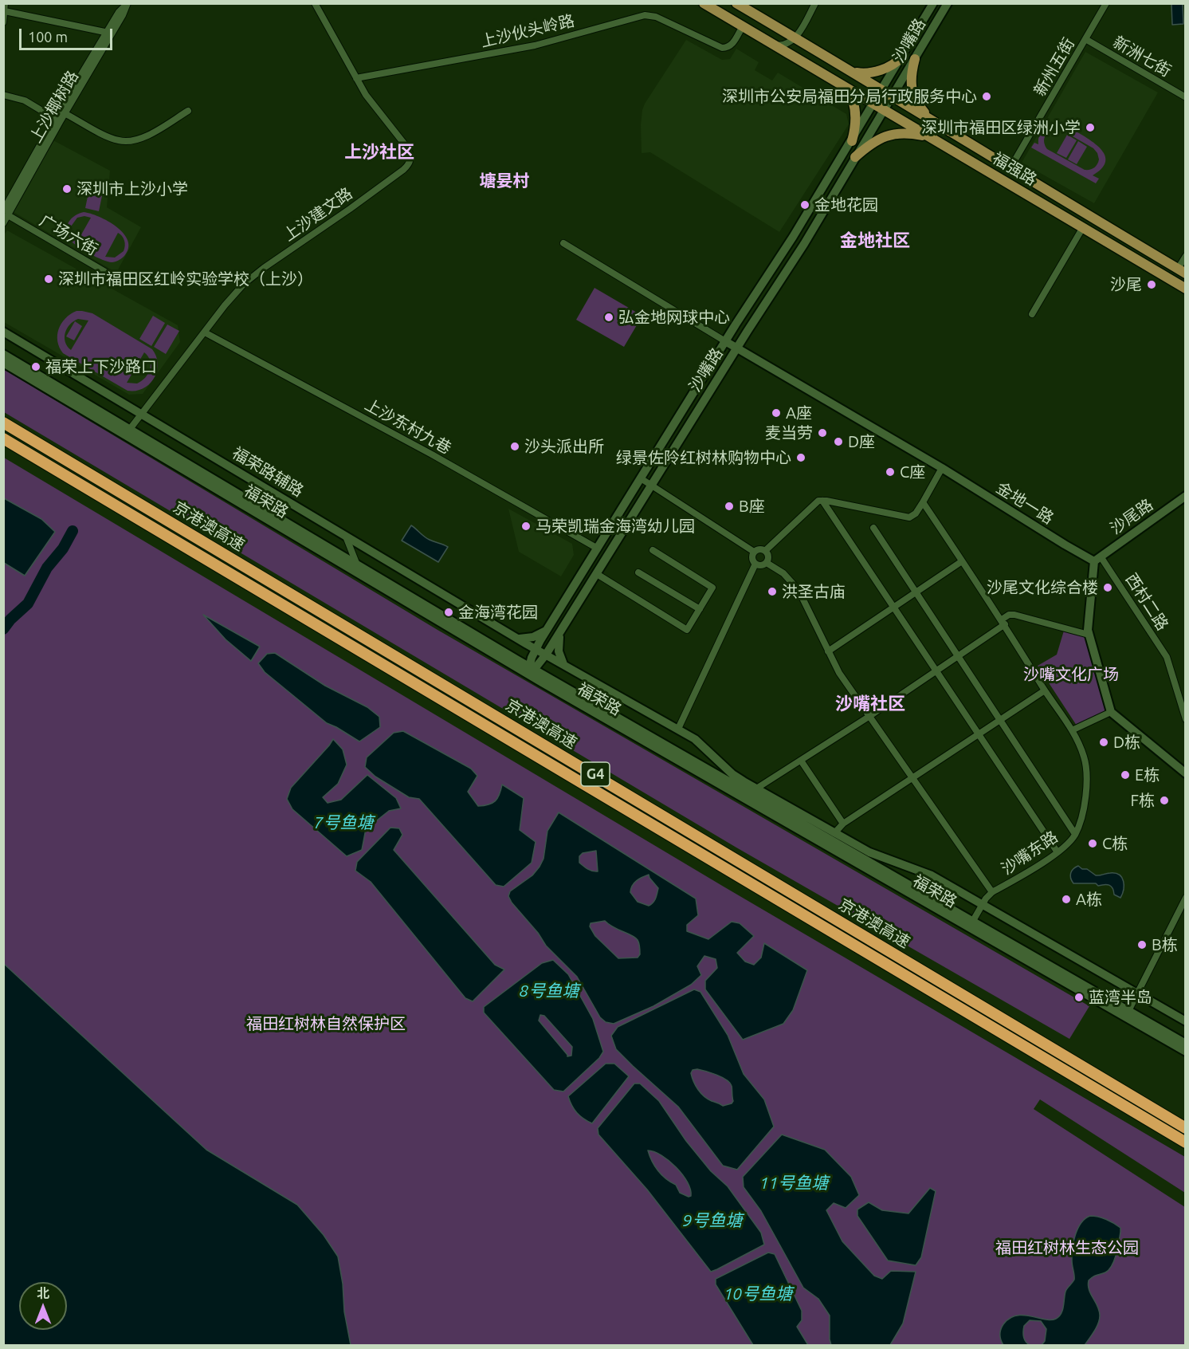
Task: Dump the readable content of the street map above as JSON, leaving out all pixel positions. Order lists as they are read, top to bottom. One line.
{"streets":{"highway":["京港澳高速","G4"],"main road":["福强路"],"street":["上沙伙头岭路","沙嘴路","新洲七街","新州五街","上沙椰树路","上沙建文路","广场六街","上沙东村九巷","福荣路辅路","福荣路","金地一路","沙尾路","西村二路","沙嘴东路"]},"crossings":[["上沙伙头岭路","福强路"],["上沙伙头岭路","上沙建文路"],["沙嘴路","福强路"],["沙嘴路","上沙东村九巷"],["沙嘴路","福荣路辅路"],["沙嘴路","福荣路"],["沙嘴路","金地一路"],["新洲七街","新州五街"],["新州五街","福强路"],["上沙椰树路","广场六街"],["上沙建文路","上沙东村九巷"],["上沙建文路","福荣路辅路"],["上沙建文路","福荣路"],["福荣路辅路","福荣路"],["福荣路","沙嘴东路"],["金地一路","沙尾路"],["金地一路","西村二路"],["沙尾路","西村二路"]],"districts":["上沙社区","塘妟村","金地社区","沙嘴社区"],"water":["7号鱼塘","8号鱼塘","11号鱼塘","9号鱼塘","10号鱼塘"],"parks":["沙嘴文化广场","福田红树林自然保护区","福田红树林生态公园"],"places":["深圳市公安局福田分局行政服务中心","深圳市福田区绿洲小学","深圳市上沙小学","金地花园","深圳市福田区红岭实验学校（上沙）","沙尾","弘金地网球中心","福荣上下沙路口","A座","麦当劳","D座","沙头派出所","绿景佐阾红树林购物中心","C座","B座","马荣凯瑞金海湾幼儿园","沙尾文化综合楼","洪圣古庙","金海湾花园","D栋","E栋","F栋","C栋","A栋","B栋","蓝湾半岛"],"scale_bar":"100 m","north":"top"}
